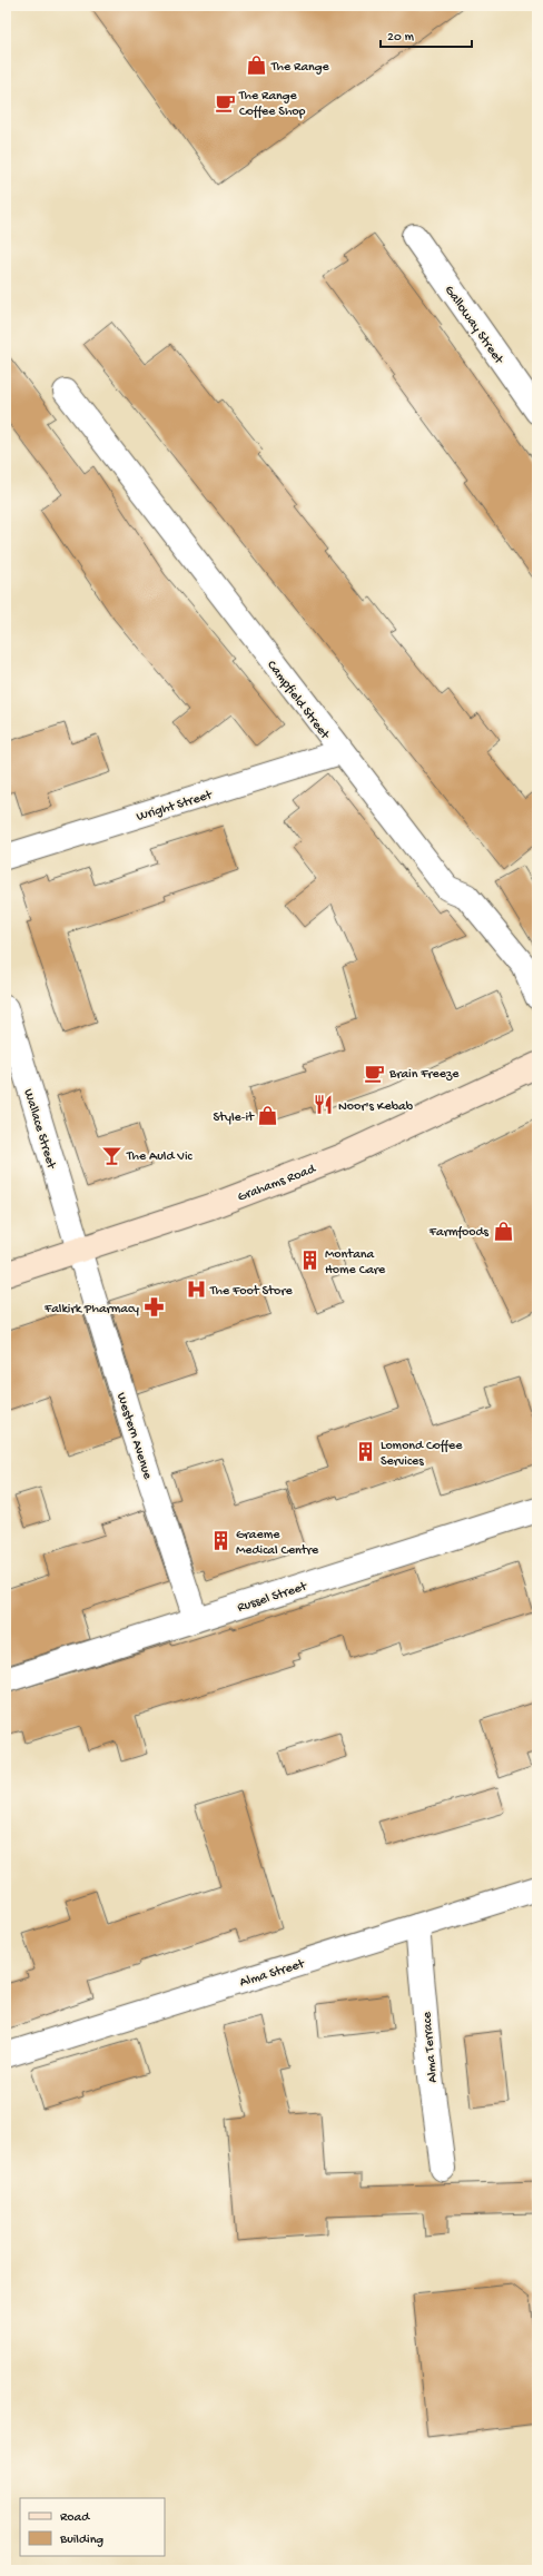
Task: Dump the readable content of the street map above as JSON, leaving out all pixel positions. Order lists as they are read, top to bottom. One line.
{"streets":{"main road":["Grahams Road"],"street":["Galloway Street","Campfield Street","Wright Street","Wallace Street","Western Avenue","Russel Street","Alma Street","Alma Terrace"]},"crossings":[["Campfield Street","Wright Street"],["Wallace Street","Grahams Road"],["Wallace Street","Western Avenue"],["Grahams Road","Western Avenue"],["Western Avenue","Russel Street"],["Alma Street","Alma Terrace"]],"places":{"shop":["The Range","Style-it","Farmfoods"],"cafe":["The Range Coffee Shop","Brain Freeze"],"restaurant":["Noor's Kebab"],"bar":["The Auld Vic"],"building":["Montana Home Care","Lomond Coffee Services","Graeme Medical Centre"],"hospital":["The Foot Store"],"pharmacy":["Falkirk Pharmacy"]},"legend":["Road","Building"],"scale_bar":"20 m"}
